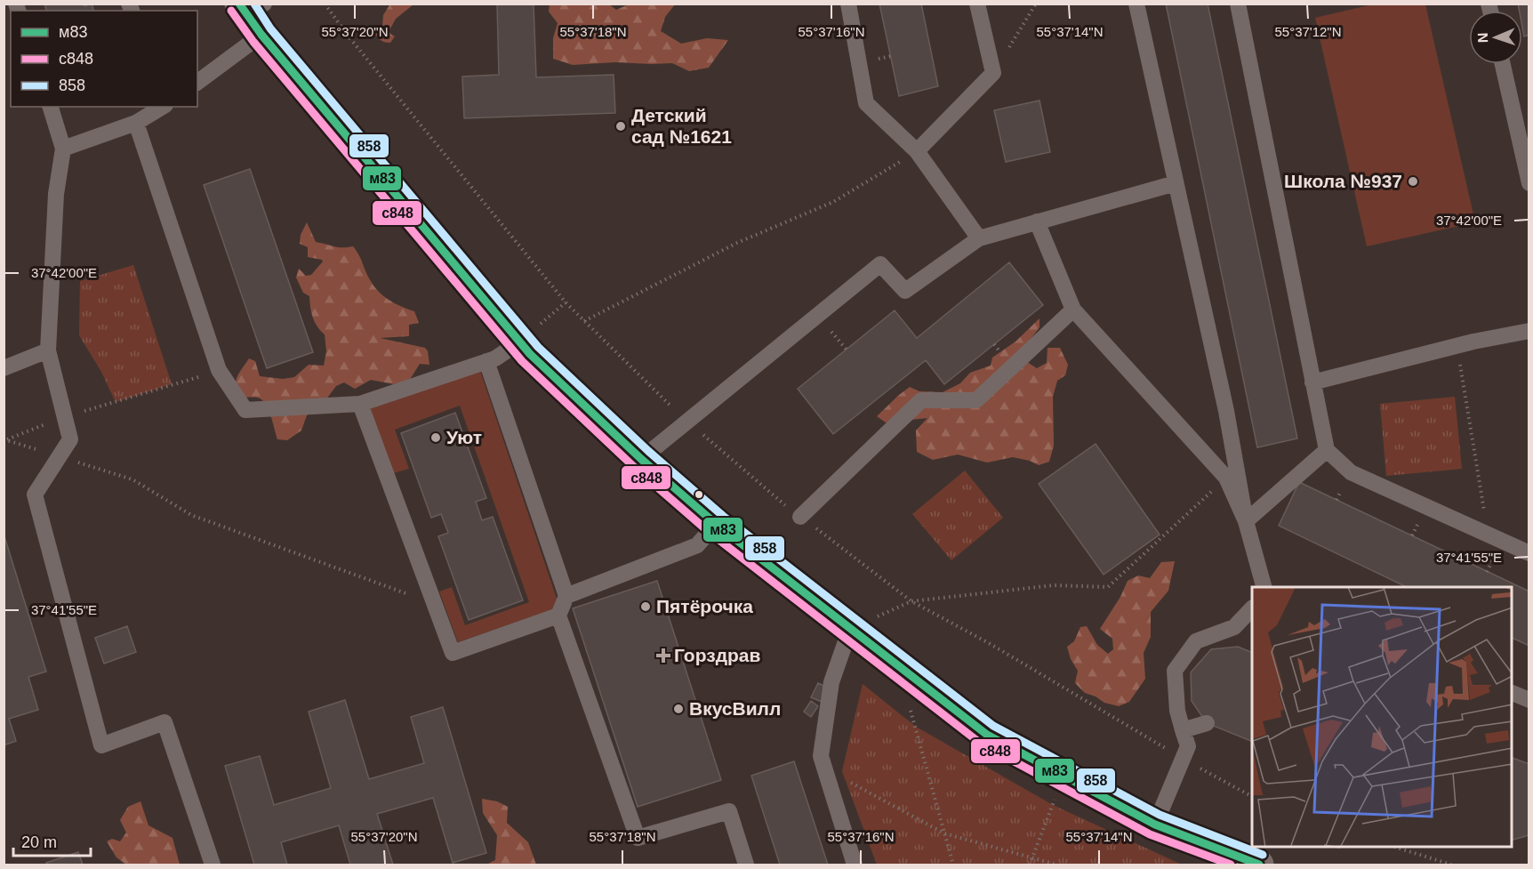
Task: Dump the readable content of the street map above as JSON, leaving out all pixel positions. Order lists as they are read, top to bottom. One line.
{"places":{"other":["Детский сад №1621","Школа №937","Уют","Пятёрочка","ВкусВилл"],"health":["Горздрав"]},"lines":["transit line м83","transit line 858","transit line с848"],"legend":["м83","с848","858"],"scale_bar":"20 m","north":"left","coordinates":["55°37'20\"N","55°37'18\"N","55°37'16\"N","55°37'14\"N","55°37'12\"N","37°42'00\"E","37°41'55\"E"]}
